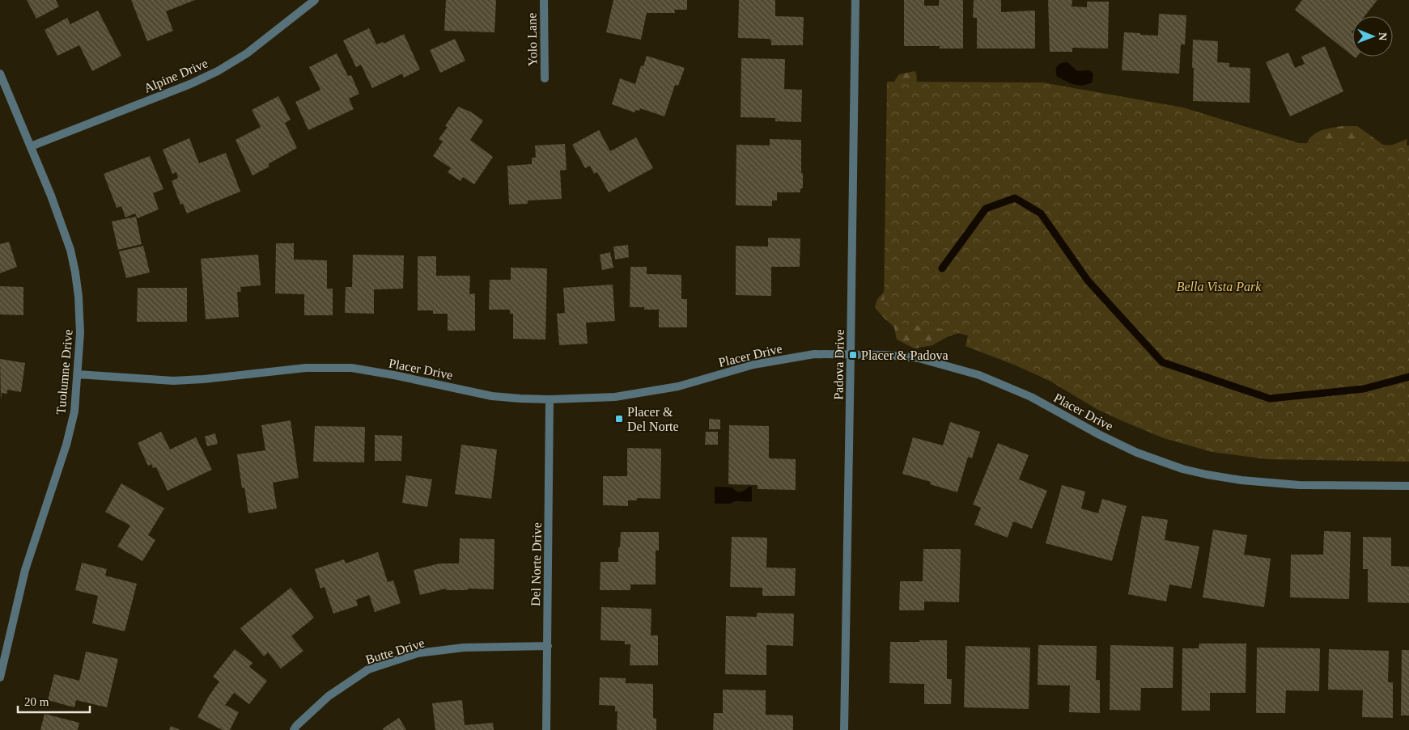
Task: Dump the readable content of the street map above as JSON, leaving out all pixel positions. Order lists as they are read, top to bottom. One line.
{"streets":{"street":["Yolo Lane","Alpine Drive","Placer Drive","Padova Drive","Tuolumne Drive","Del Norte Drive","Butte Drive"]},"crossings":[["Alpine Drive","Tuolumne Drive"],["Placer Drive","Padova Drive"],["Placer Drive","Tuolumne Drive"],["Placer Drive","Del Norte Drive"],["Del Norte Drive","Butte Drive"]],"parks":["Bella Vista Park"],"places":{"transit":["Placer & Padova","Placer & Del Norte"]},"scale_bar":"20 m","north":"right"}
